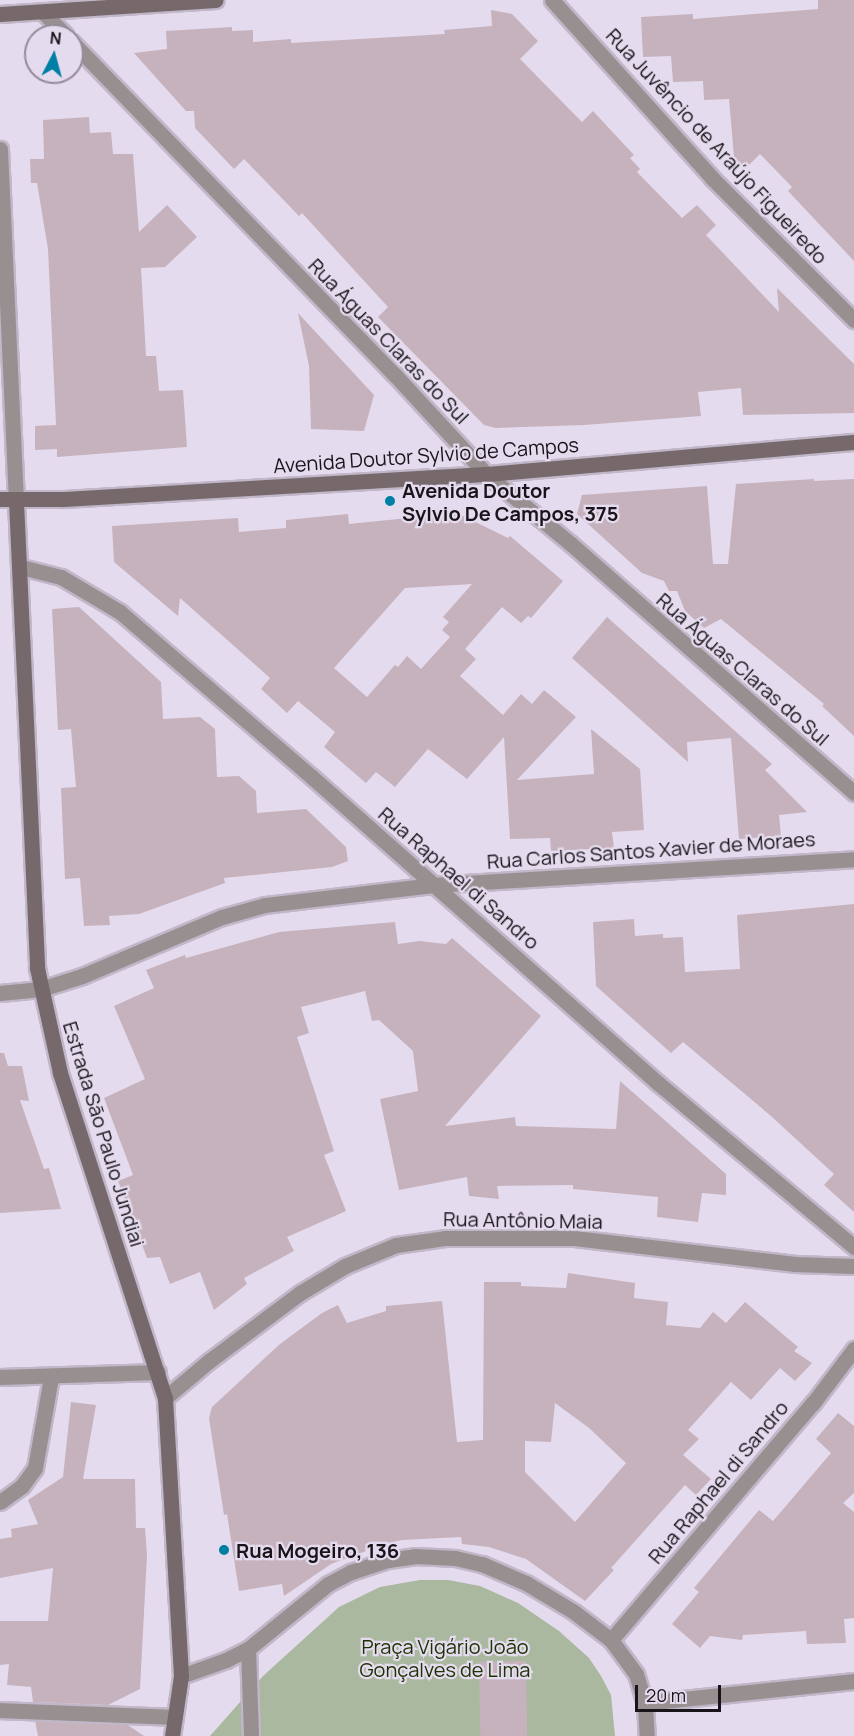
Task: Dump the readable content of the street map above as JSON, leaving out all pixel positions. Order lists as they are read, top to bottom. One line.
{"streets":{"main road":["Avenida Doutor Sylvio de Campos","Estrada São Paulo Jundiai"],"street":["Rua Juvêncio de Araújo Figueiredo","Rua Águas Claras do Sul","Rua Carlos Santos Xavier de Moraes","Rua Raphael di Sandro","Rua Antônio Maia"]},"crossings":[["Rua Águas Claras do Sul","Avenida Doutor Sylvio de Campos"],["Avenida Doutor Sylvio de Campos","Estrada São Paulo Jundiai"],["Rua Carlos Santos Xavier de Moraes","Rua Raphael di Sandro"],["Rua Carlos Santos Xavier de Moraes","Estrada São Paulo Jundiai"],["Rua Raphael di Sandro","Estrada São Paulo Jundiai"],["Estrada São Paulo Jundiai","Rua Antônio Maia"]],"parks":["Praça Vigário João Gonçalves de Lima"],"places":["Avenida Doutor Sylvio De Campos, 375","Rua Mogeiro, 136"],"scale_bar":"20 m","north":"top"}
